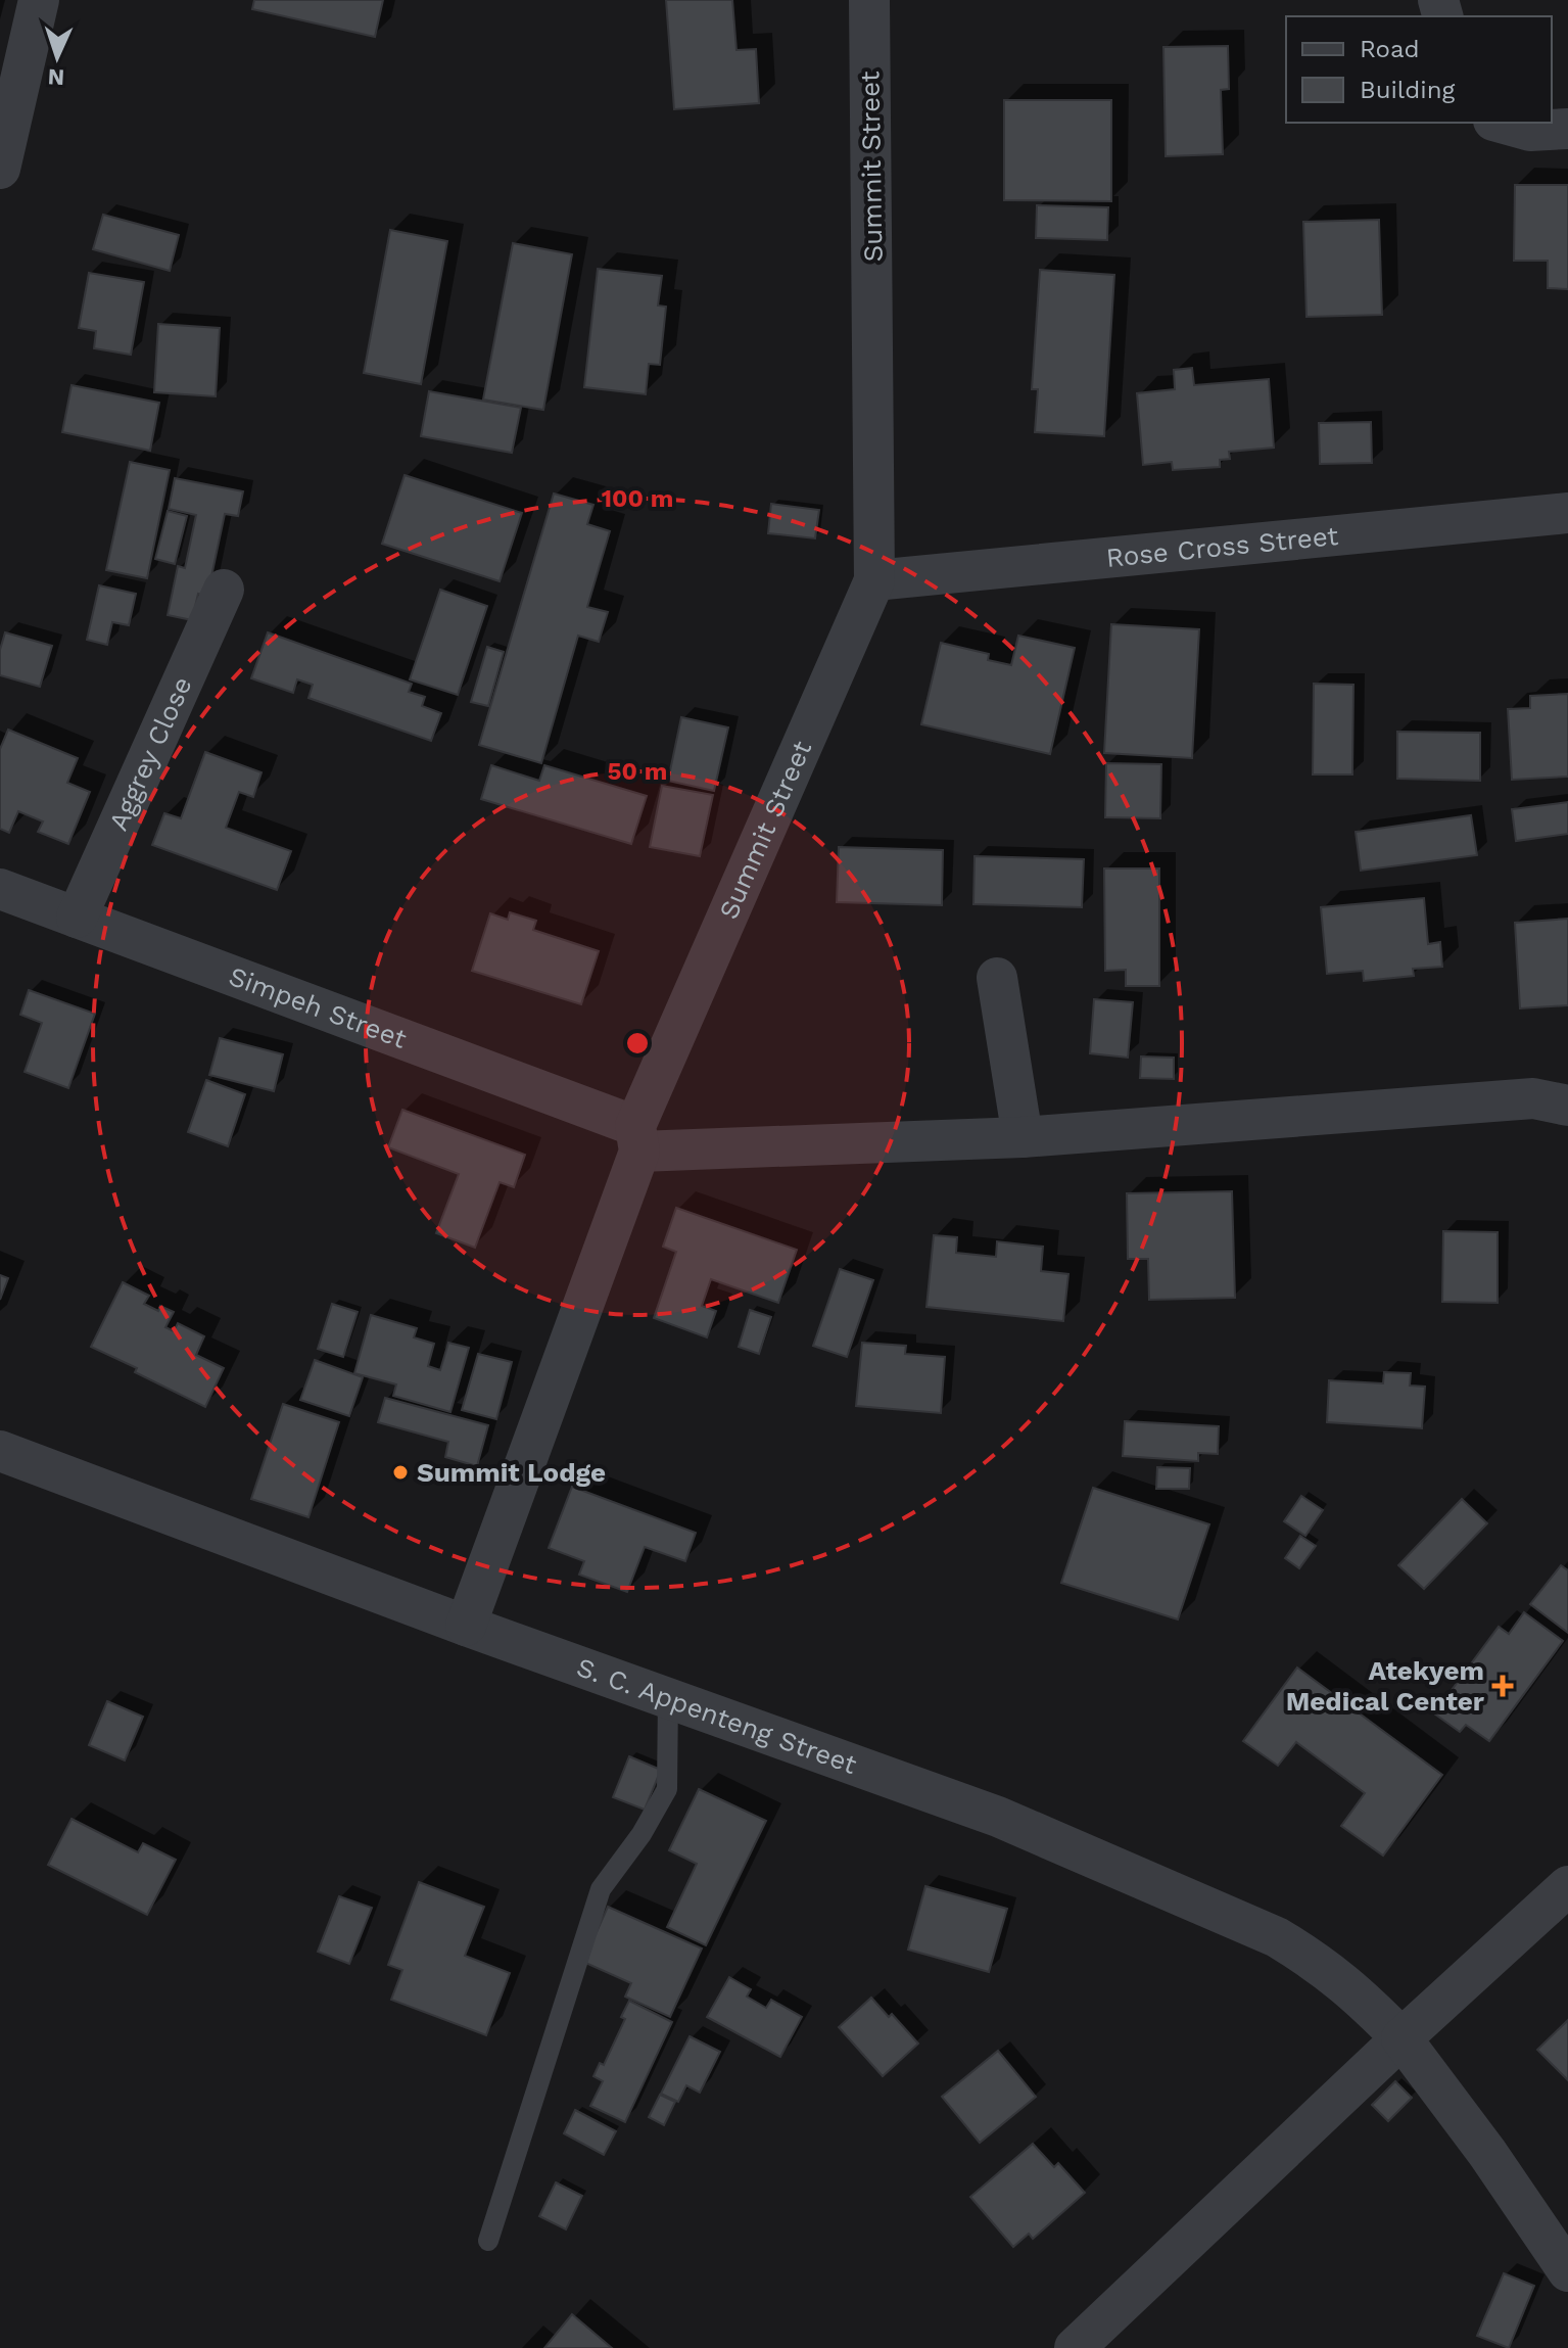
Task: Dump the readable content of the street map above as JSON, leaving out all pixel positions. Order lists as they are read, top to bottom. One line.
{"streets":{"street":["Summit Street","Rose Cross Street","Aggrey Close","Simpeh Street","S. C. Appenteng Street"]},"crossings":[["Summit Street","Rose Cross Street"],["Summit Street","Simpeh Street"],["Summit Street","S. C. Appenteng Street"],["Aggrey Close","Simpeh Street"]],"places":{"other":["Summit Lodge"],"health":["Atekyem Medical Center"]},"legend":["Road","Building"],"north":"bottom","rings":["100 m","50 m"]}
